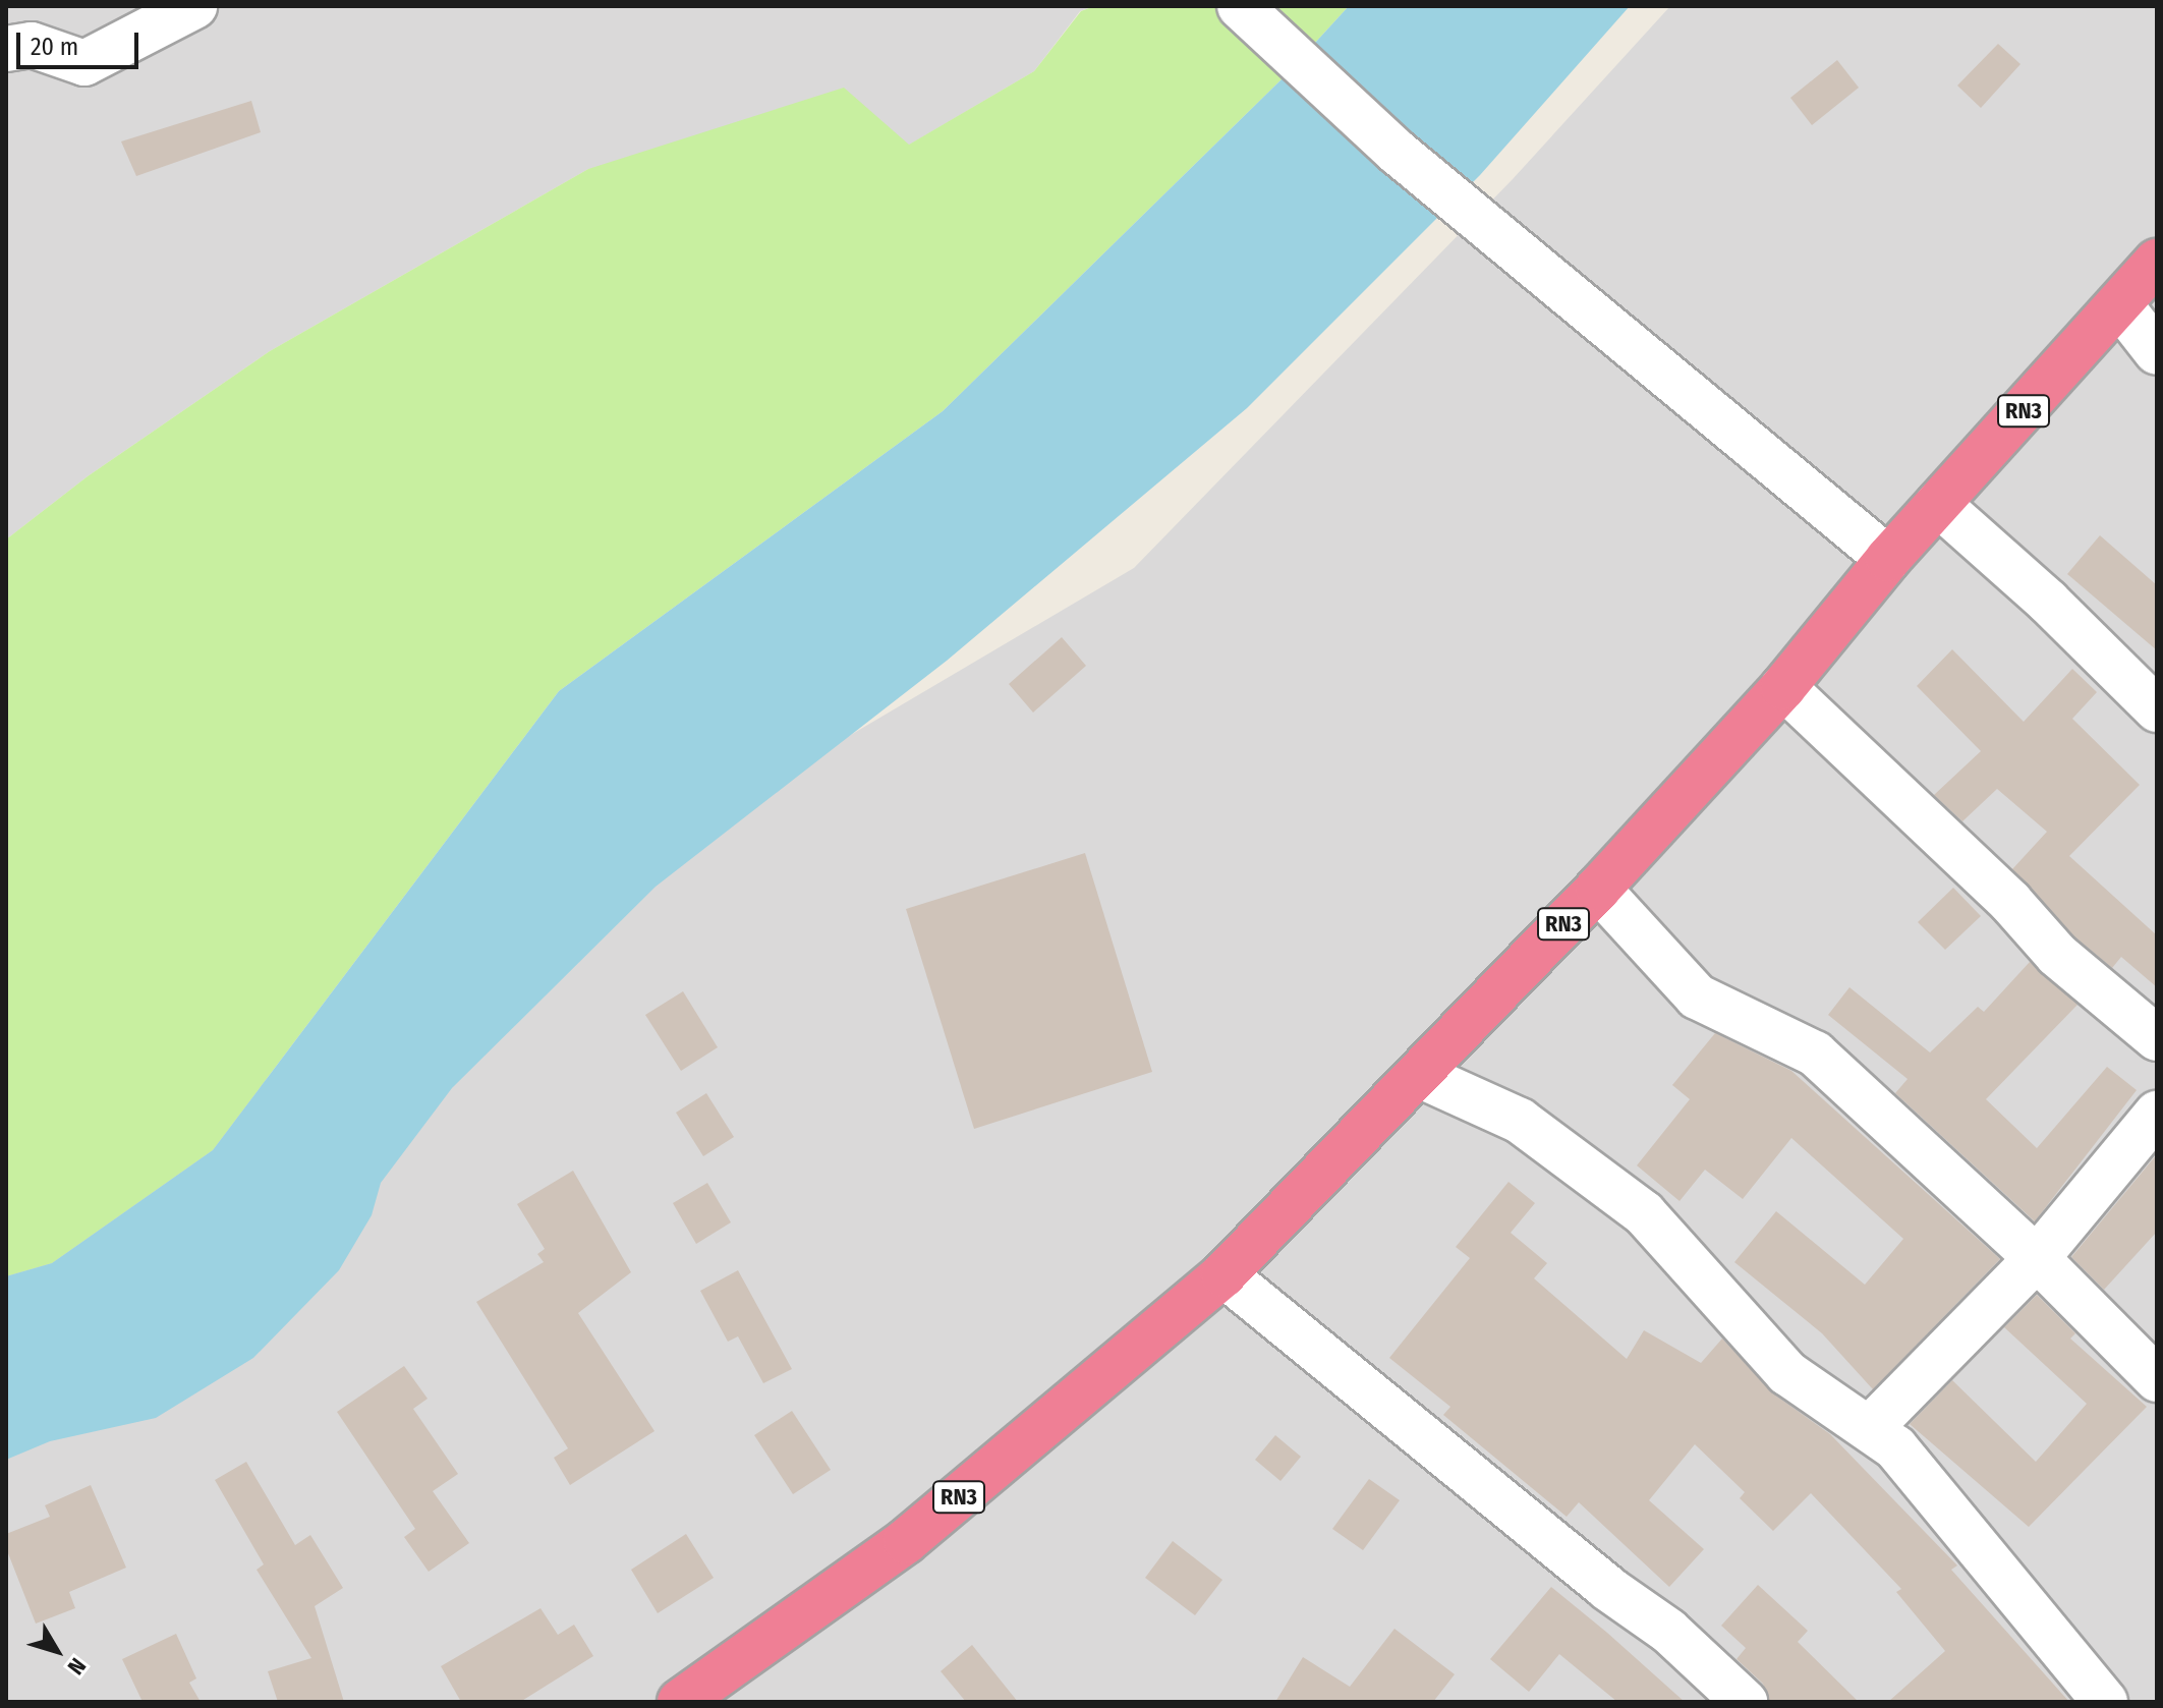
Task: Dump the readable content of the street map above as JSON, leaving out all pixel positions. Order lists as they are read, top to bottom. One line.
{"streets":{"highway":["RN3"]},"scale_bar":"20 m","north":"bottom right"}
